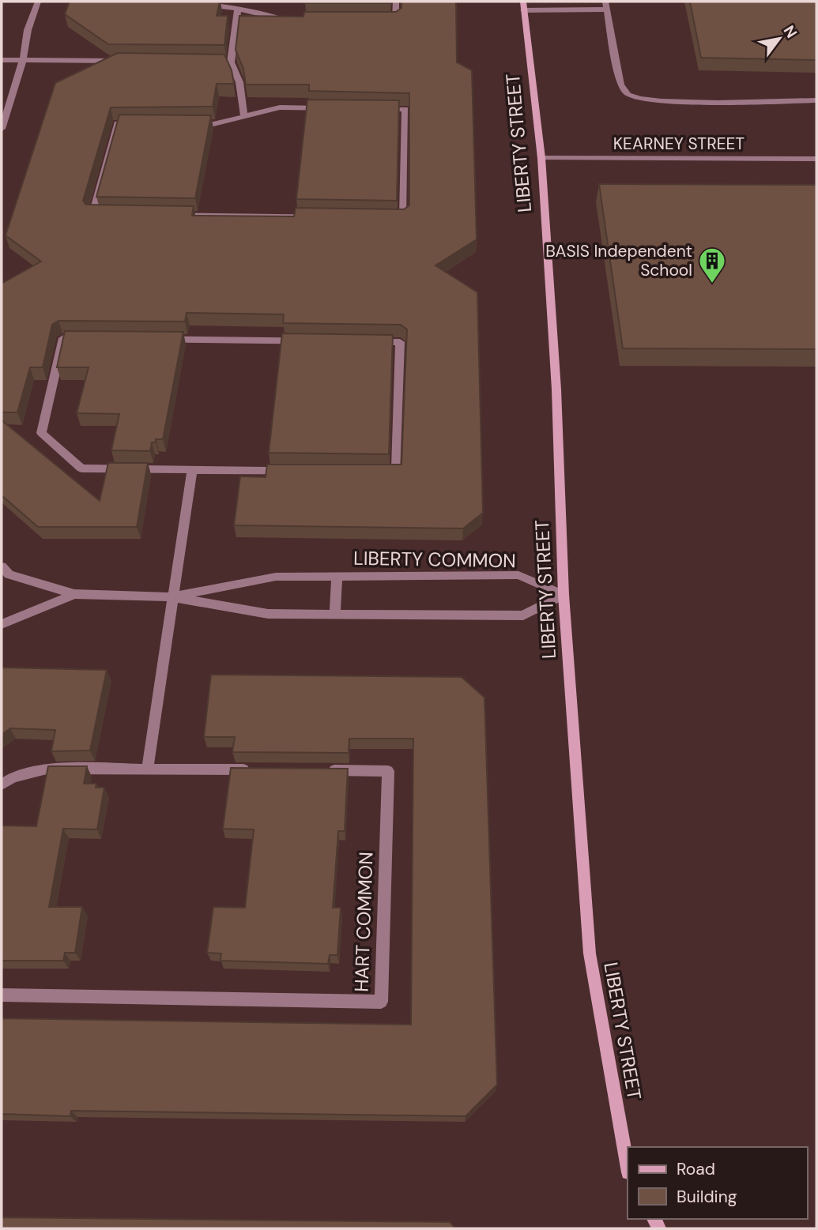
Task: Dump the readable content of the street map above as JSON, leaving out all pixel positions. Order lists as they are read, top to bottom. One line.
{"streets":{"street":["LIBERTY STREET","KEARNEY STREET","LIBERTY COMMON","HART COMMON"]},"crossings":[["LIBERTY STREET","KEARNEY STREET"],["LIBERTY STREET","LIBERTY COMMON"]],"places":{"building":["BASIS Independent School"]},"legend":["Road","Building"],"north":"top right"}
